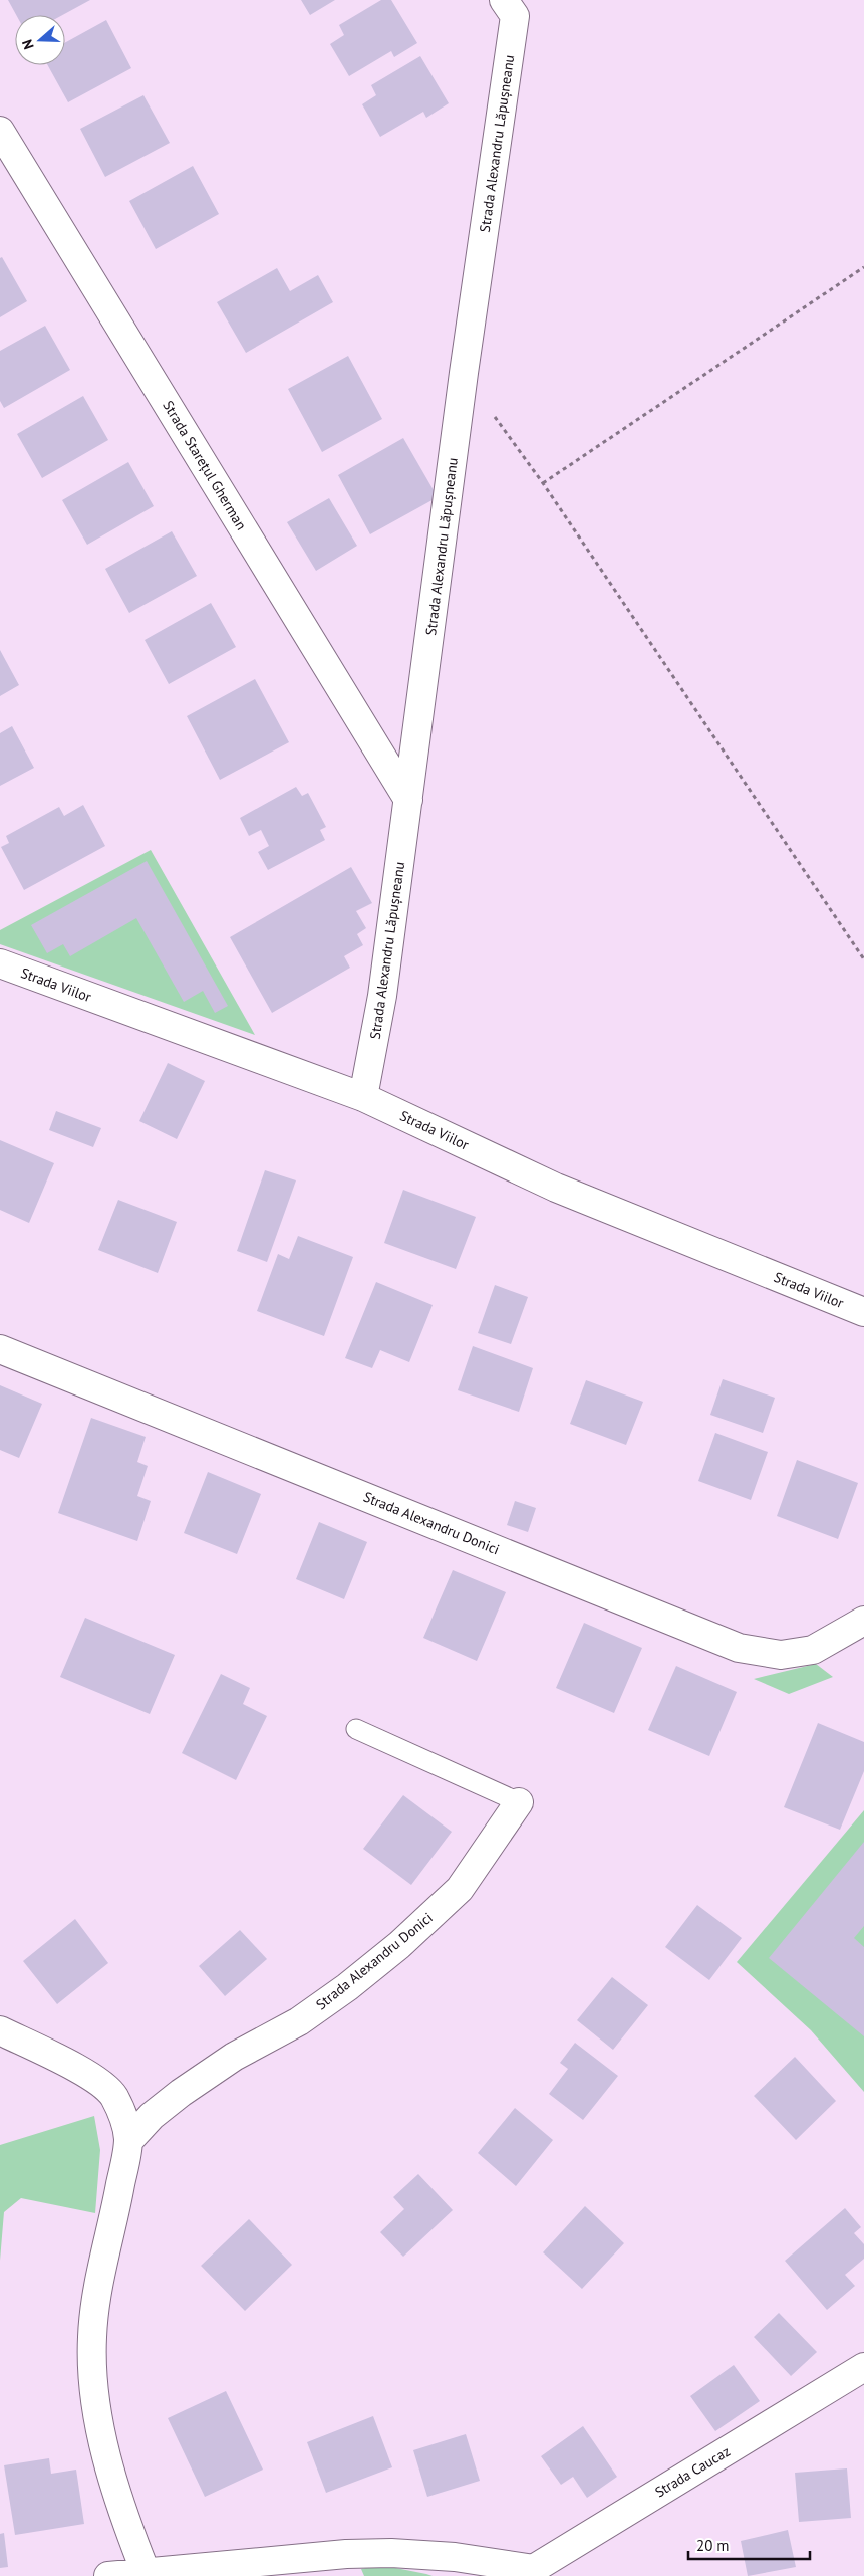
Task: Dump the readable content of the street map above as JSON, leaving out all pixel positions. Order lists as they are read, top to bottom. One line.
{"streets":{"street":["Strada Alexandru Lăpușneanu","Strada Starețul Gherman","Strada Viilor","Strada Alexandru Donici","Strada Caucaz"]},"crossings":[["Strada Alexandru Lăpușneanu","Strada Starețul Gherman"],["Strada Alexandru Lăpușneanu","Strada Viilor"]],"scale_bar":"20 m","north":"left"}
